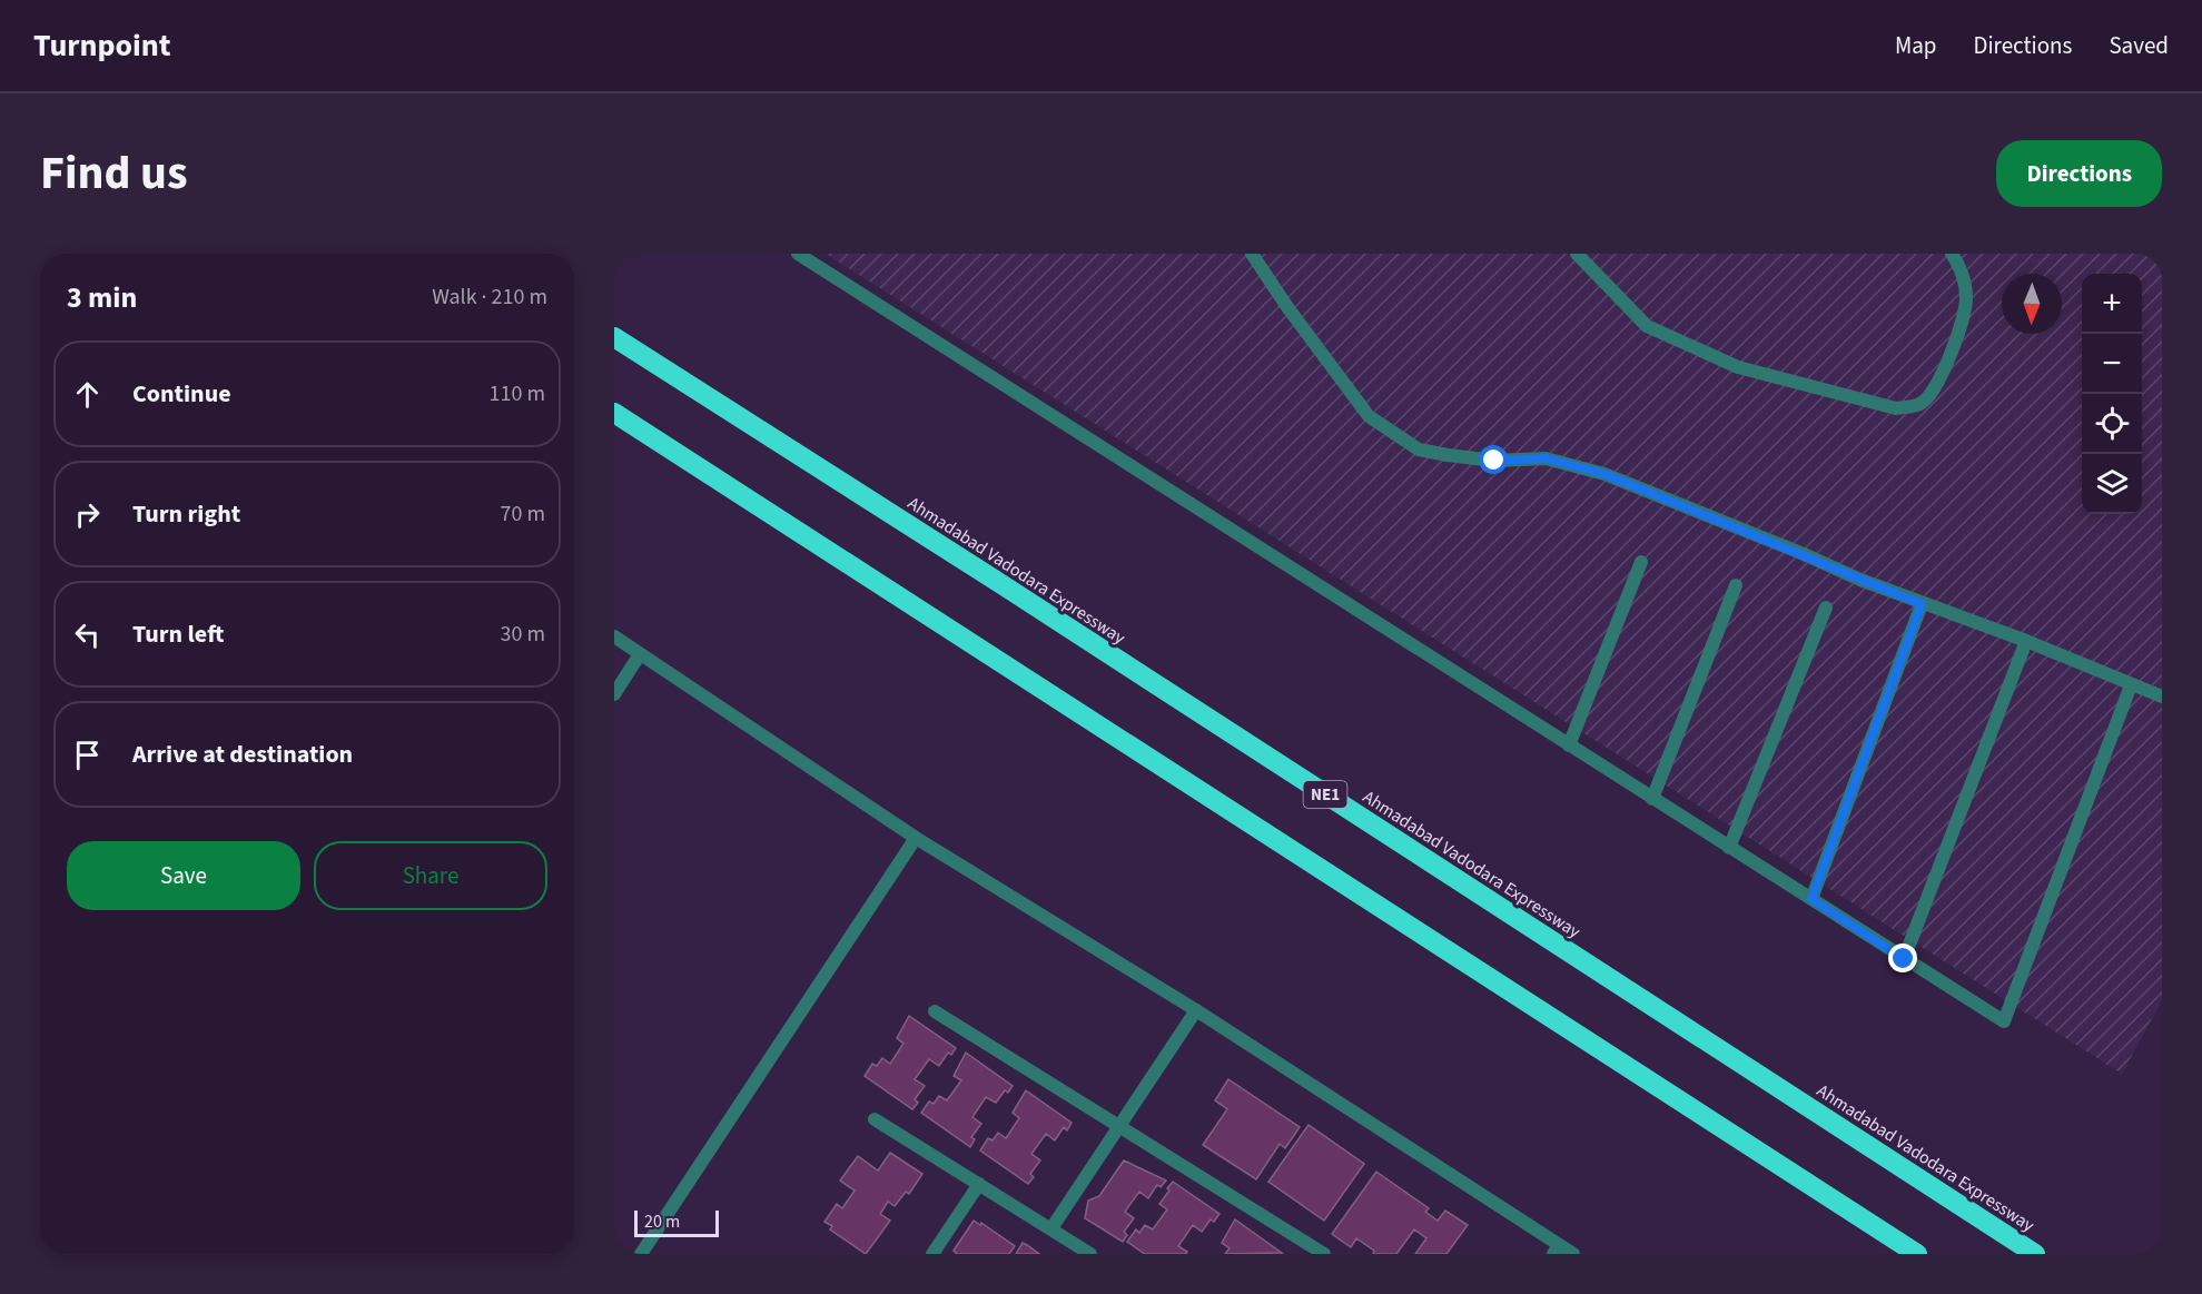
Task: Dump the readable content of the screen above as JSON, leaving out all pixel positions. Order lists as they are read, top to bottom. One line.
{"streets":{"highway":["Ahmadabad Vadodara Expressway","NE1"]},"scale_bar":"20 m","north":"bottom","page":{"header":"Turnpoint","nav":["Map","Directions","Saved"],"title":"Find us","buttons":["Directions",["Save","Share"]],"heading":["3 min","Walk · 210 m"],"map_buttons":["+","−"],"list":[["Continue","110 m"],["Turn right","70 m"],["Turn left","30 m"],"Arrive at destination"],"scale":"20 m"}}
